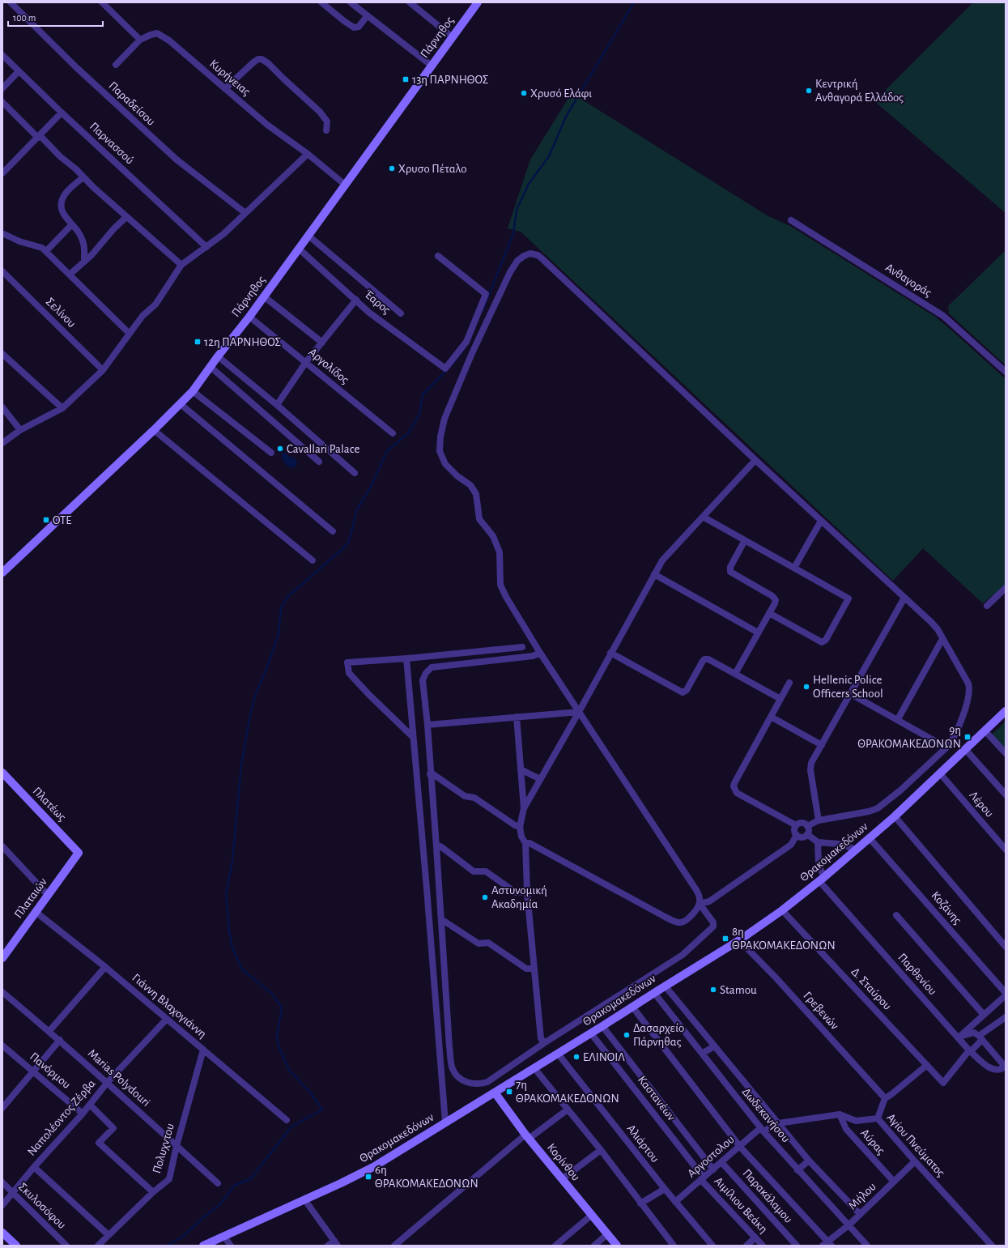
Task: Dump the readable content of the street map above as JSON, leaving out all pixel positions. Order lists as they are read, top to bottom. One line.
{"streets":{"main road":["Πάρνηθος","Πλατέως","Θρακομακεδόνων","Πλαταιών","Κορίνθου"],"street":["Κυρήνειας","Παραδείσου","Παρνασσού","Ανθαγοράς","Έαρος","Σελίνου","Αργολίδος","Λέρου","Κοζάνης","Παρθενίου","Δ. Σταύρου","Γιάννη Βλαχογιάννη","Γρεβενών","Πανόρμου","Marias Polydouri","Καστανέων","Δωδεκανήσου","Ναπολέοντος Ζέρβα","Αύρας","Αλιάρτου","Αγίου Πνεύματος","Πολυχντου","Αργοστολου","Παρακάλαμου","Μήλου","Αιμίλιου Βεάκη","Σκυλοσόφου"]},"crossings":[["Πάρνηθος","Κυρήνειας"],["Πάρνηθος","Έαρος"],["Πάρνηθος","Αργολίδος"],["Πλατέως","Πλαταιών"],["Λέρου","Θρακομακεδόνων"],["Θρακομακεδόνων","Κοζάνης"],["Θρακομακεδόνων","Παρθενίου"],["Θρακομακεδόνων","Δ. Σταύρου"],["Θρακομακεδόνων","Γρεβενών"],["Θρακομακεδόνων","Καστανέων"],["Θρακομακεδόνων","Δωδεκανήσου"],["Θρακομακεδόνων","Αλιάρτου"],["Θρακομακεδόνων","Κορίνθου"],["Πλαταιών","Γιάννη Βλαχογιάννη"],["Παρθενίου","Δ. Σταύρου"],["Γιάννη Βλαχογιάννη","Ναπολέοντος Ζέρβα"],["Γιάννη Βλαχογιάννη","Πολυχντου"],["Πανόρμου","Ναπολέοντος Ζέρβα"],["Marias Polydouri","Ναπολέοντος Ζέρβα"],["Marias Polydouri","Πολυχντου"],["Καστανέων","Αργοστολου"],["Καστανέων","Αιμίλιου Βεάκη"],["Δωδεκανήσου","Αργοστολου"],["Δωδεκανήσου","Μήλου"],["Ναπολέοντος Ζέρβα","Σκυλοσόφου"],["Αύρας","Αγίου Πνεύματος"],["Αύρας","Μήλου"],["Αλιάρτου","Αργοστολου"],["Αγίου Πνεύματος","Μήλου"],["Αργοστολου","Παρακάλαμου"],["Αργοστολου","Αιμίλιου Βεάκη"]],"places":{"transit":["13η ΠΑΡΝΗΘΟΣ","12η ΠΑΡΝΗΘΟΣ","ΟΤΕ","9η ΘΡΑΚΟΜΑΚΕΔΟΝΩΝ","8η ΘΡΑΚΟΜΑΚΕΔΟΝΩΝ","7η ΘΡΑΚΟΜΑΚΕΔΟΝΩΝ","6η ΘΡΑΚΟΜΑΚΕΔΟΝΩΝ"],"other":["Κεντρική Ανθαγορά Ελλάδος","Χρυσό Ελάφι","Χρυσο Πέταλο","Cavallari Palace","Hellenic Police Officers School","Αστυνομική Ακαδημία","Stamou","Δασαρχείο Πάρνηθας","ΕΛΙΝΟΙΛ"]},"scale_bar":"100 m"}
